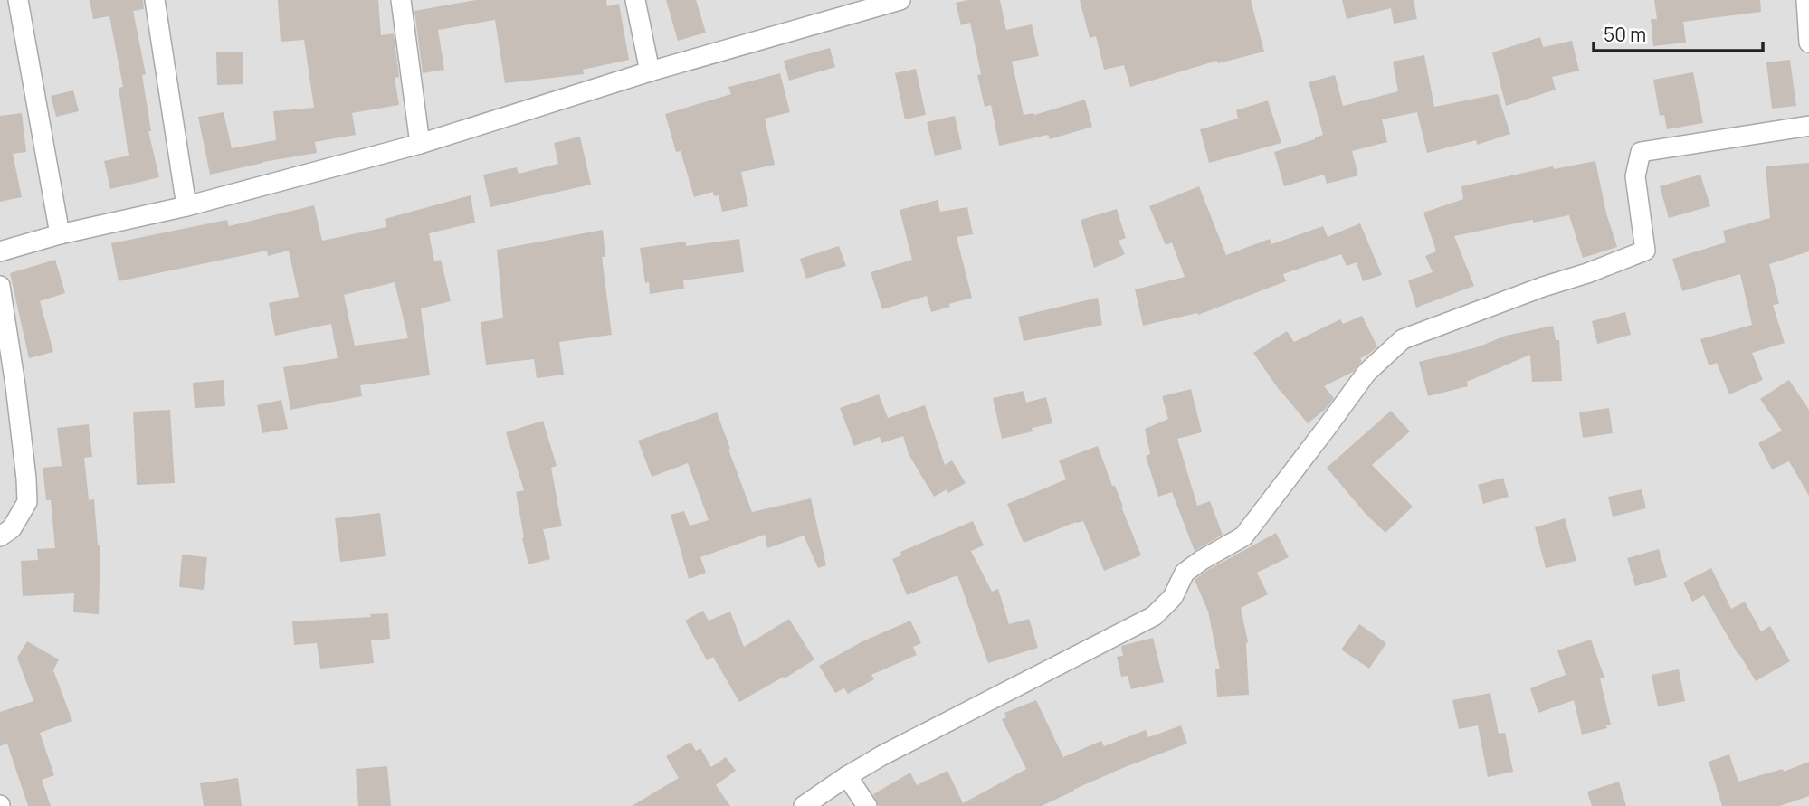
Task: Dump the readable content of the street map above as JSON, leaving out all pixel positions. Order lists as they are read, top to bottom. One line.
{"scale_bar":"50 m"}
